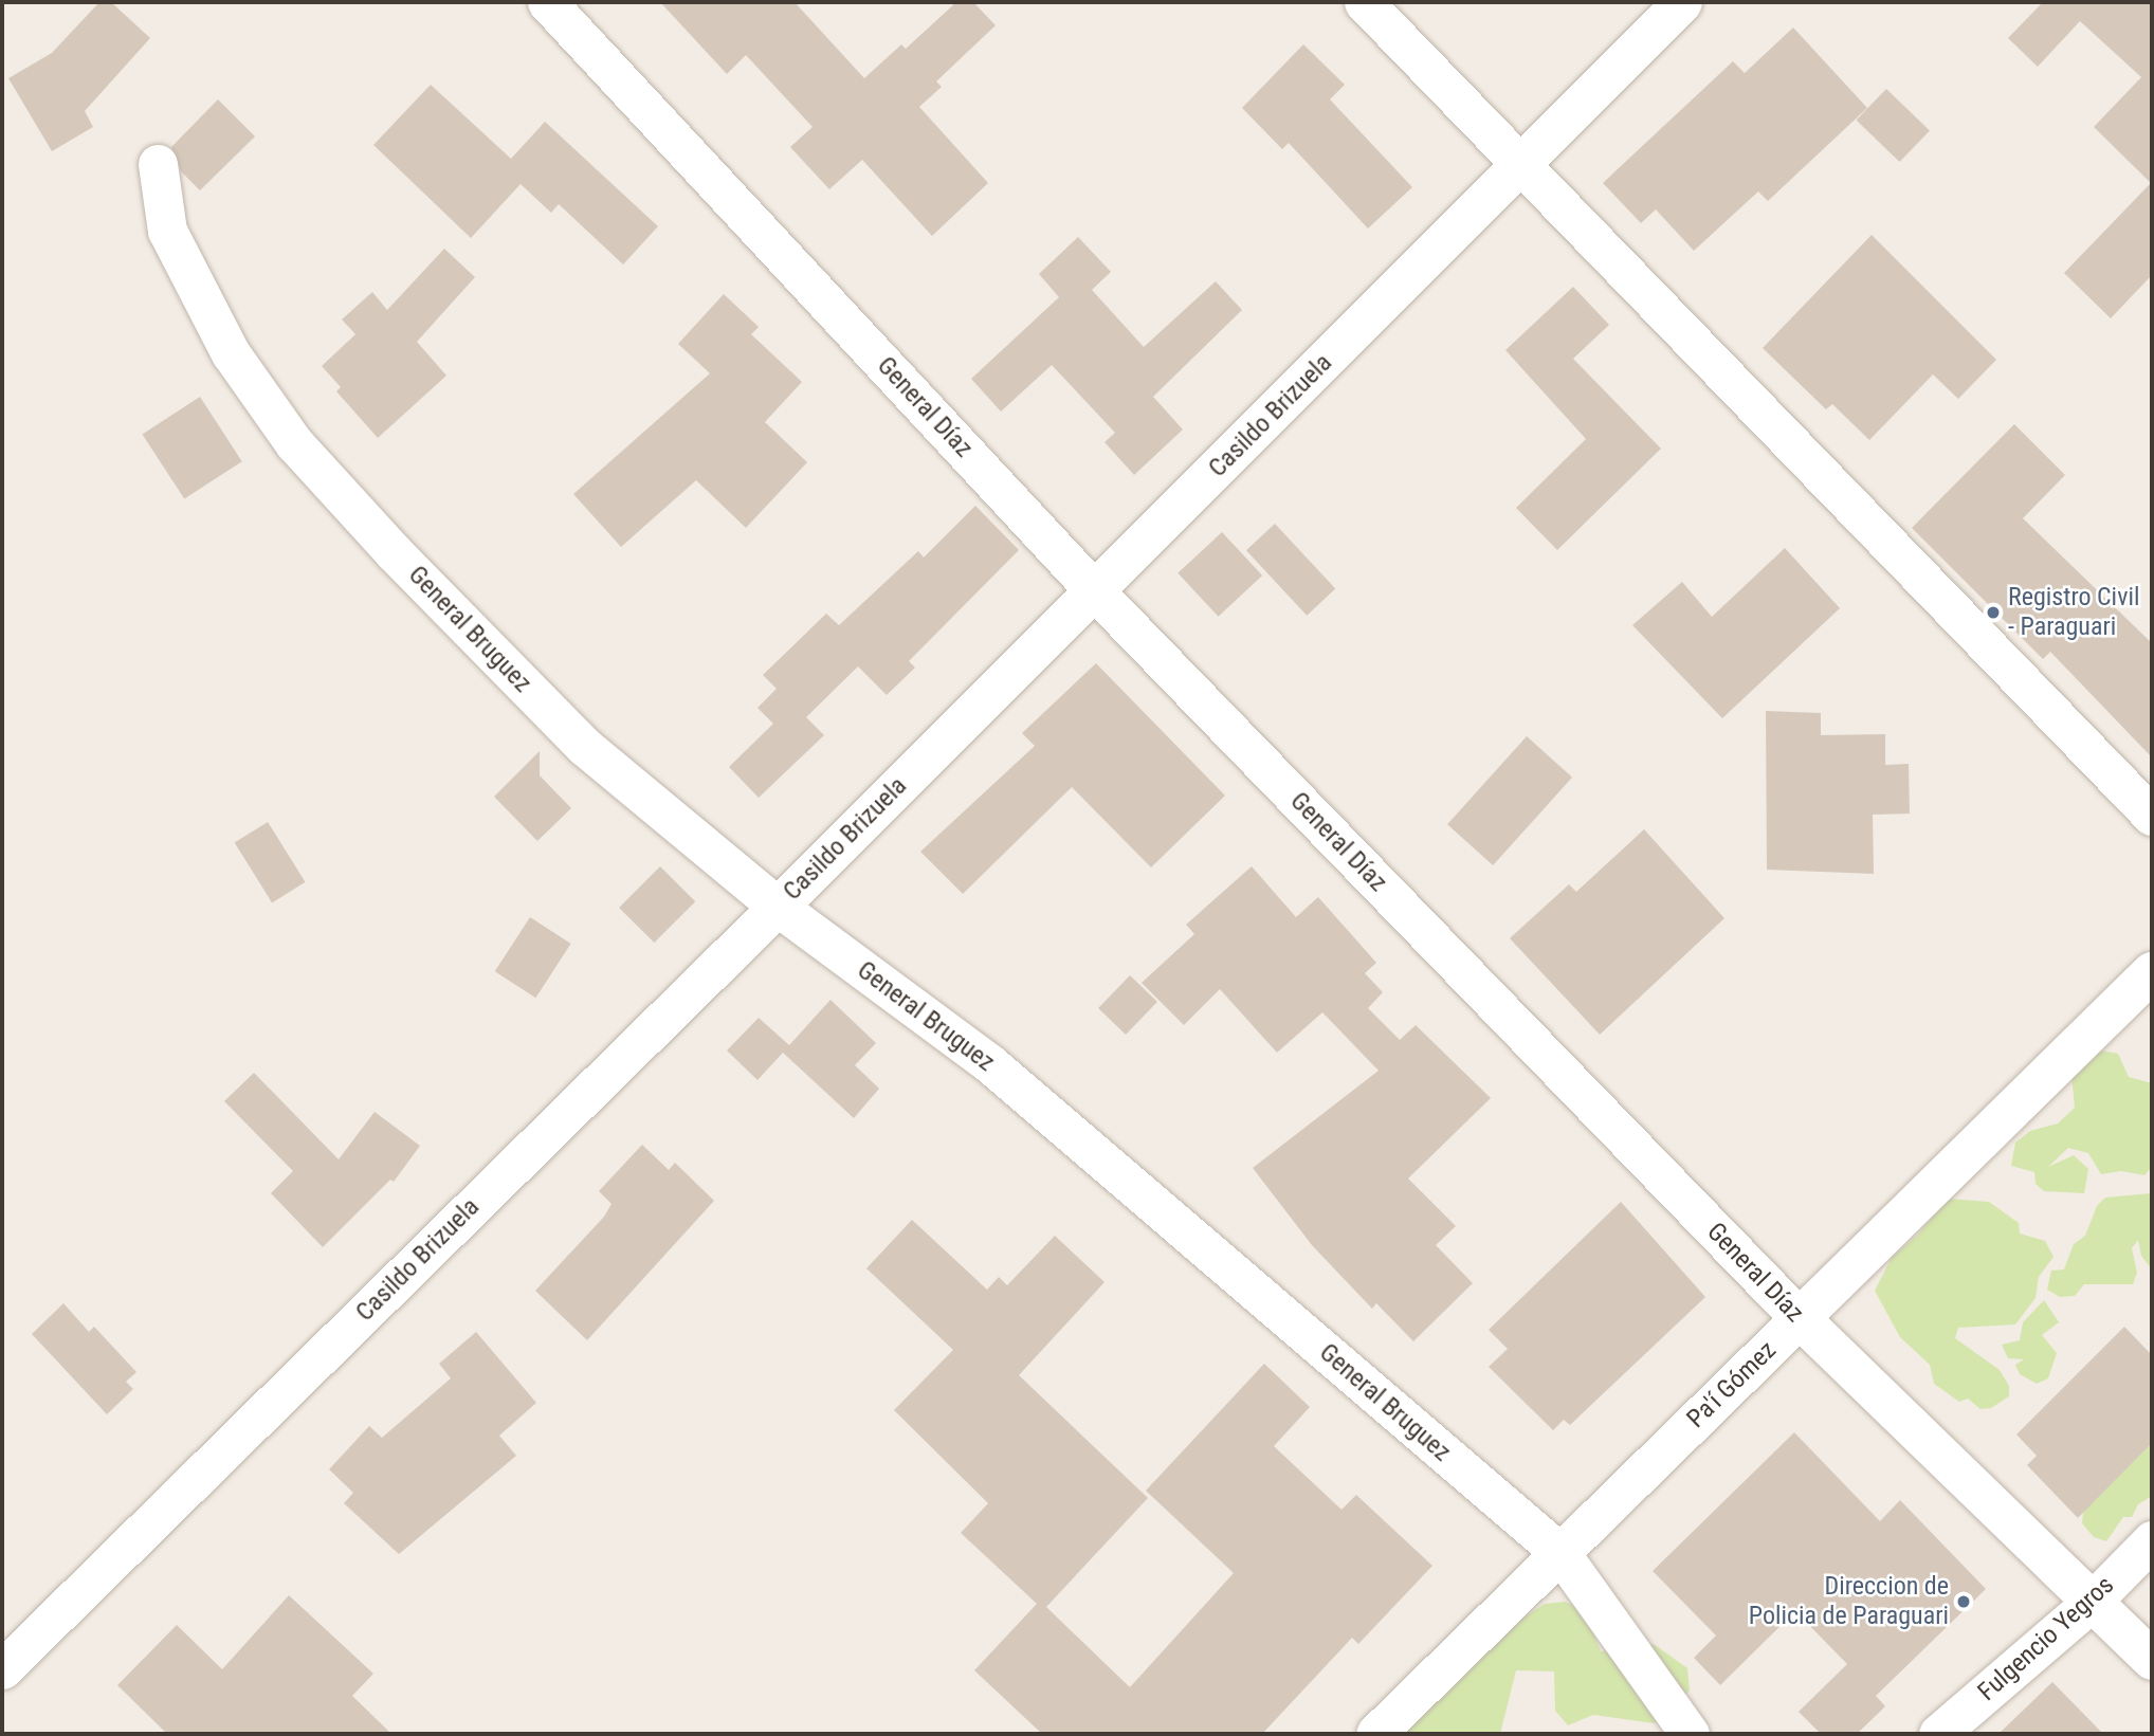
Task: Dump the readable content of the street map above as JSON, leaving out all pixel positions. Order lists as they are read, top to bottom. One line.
{"streets":{"street":["General Díaz","Casildo Brizuela","General Bruguez","Pa'í Gómez","Fulgencio Yegros"]},"crossings":[["General Díaz","Casildo Brizuela"],["General Díaz","Pa'í Gómez"],["General Díaz","Fulgencio Yegros"],["Casildo Brizuela","General Bruguez"],["General Bruguez","Pa'í Gómez"]],"places":["Registro Civil - Paraguari","Direccion de Policia de Paraguari"]}
